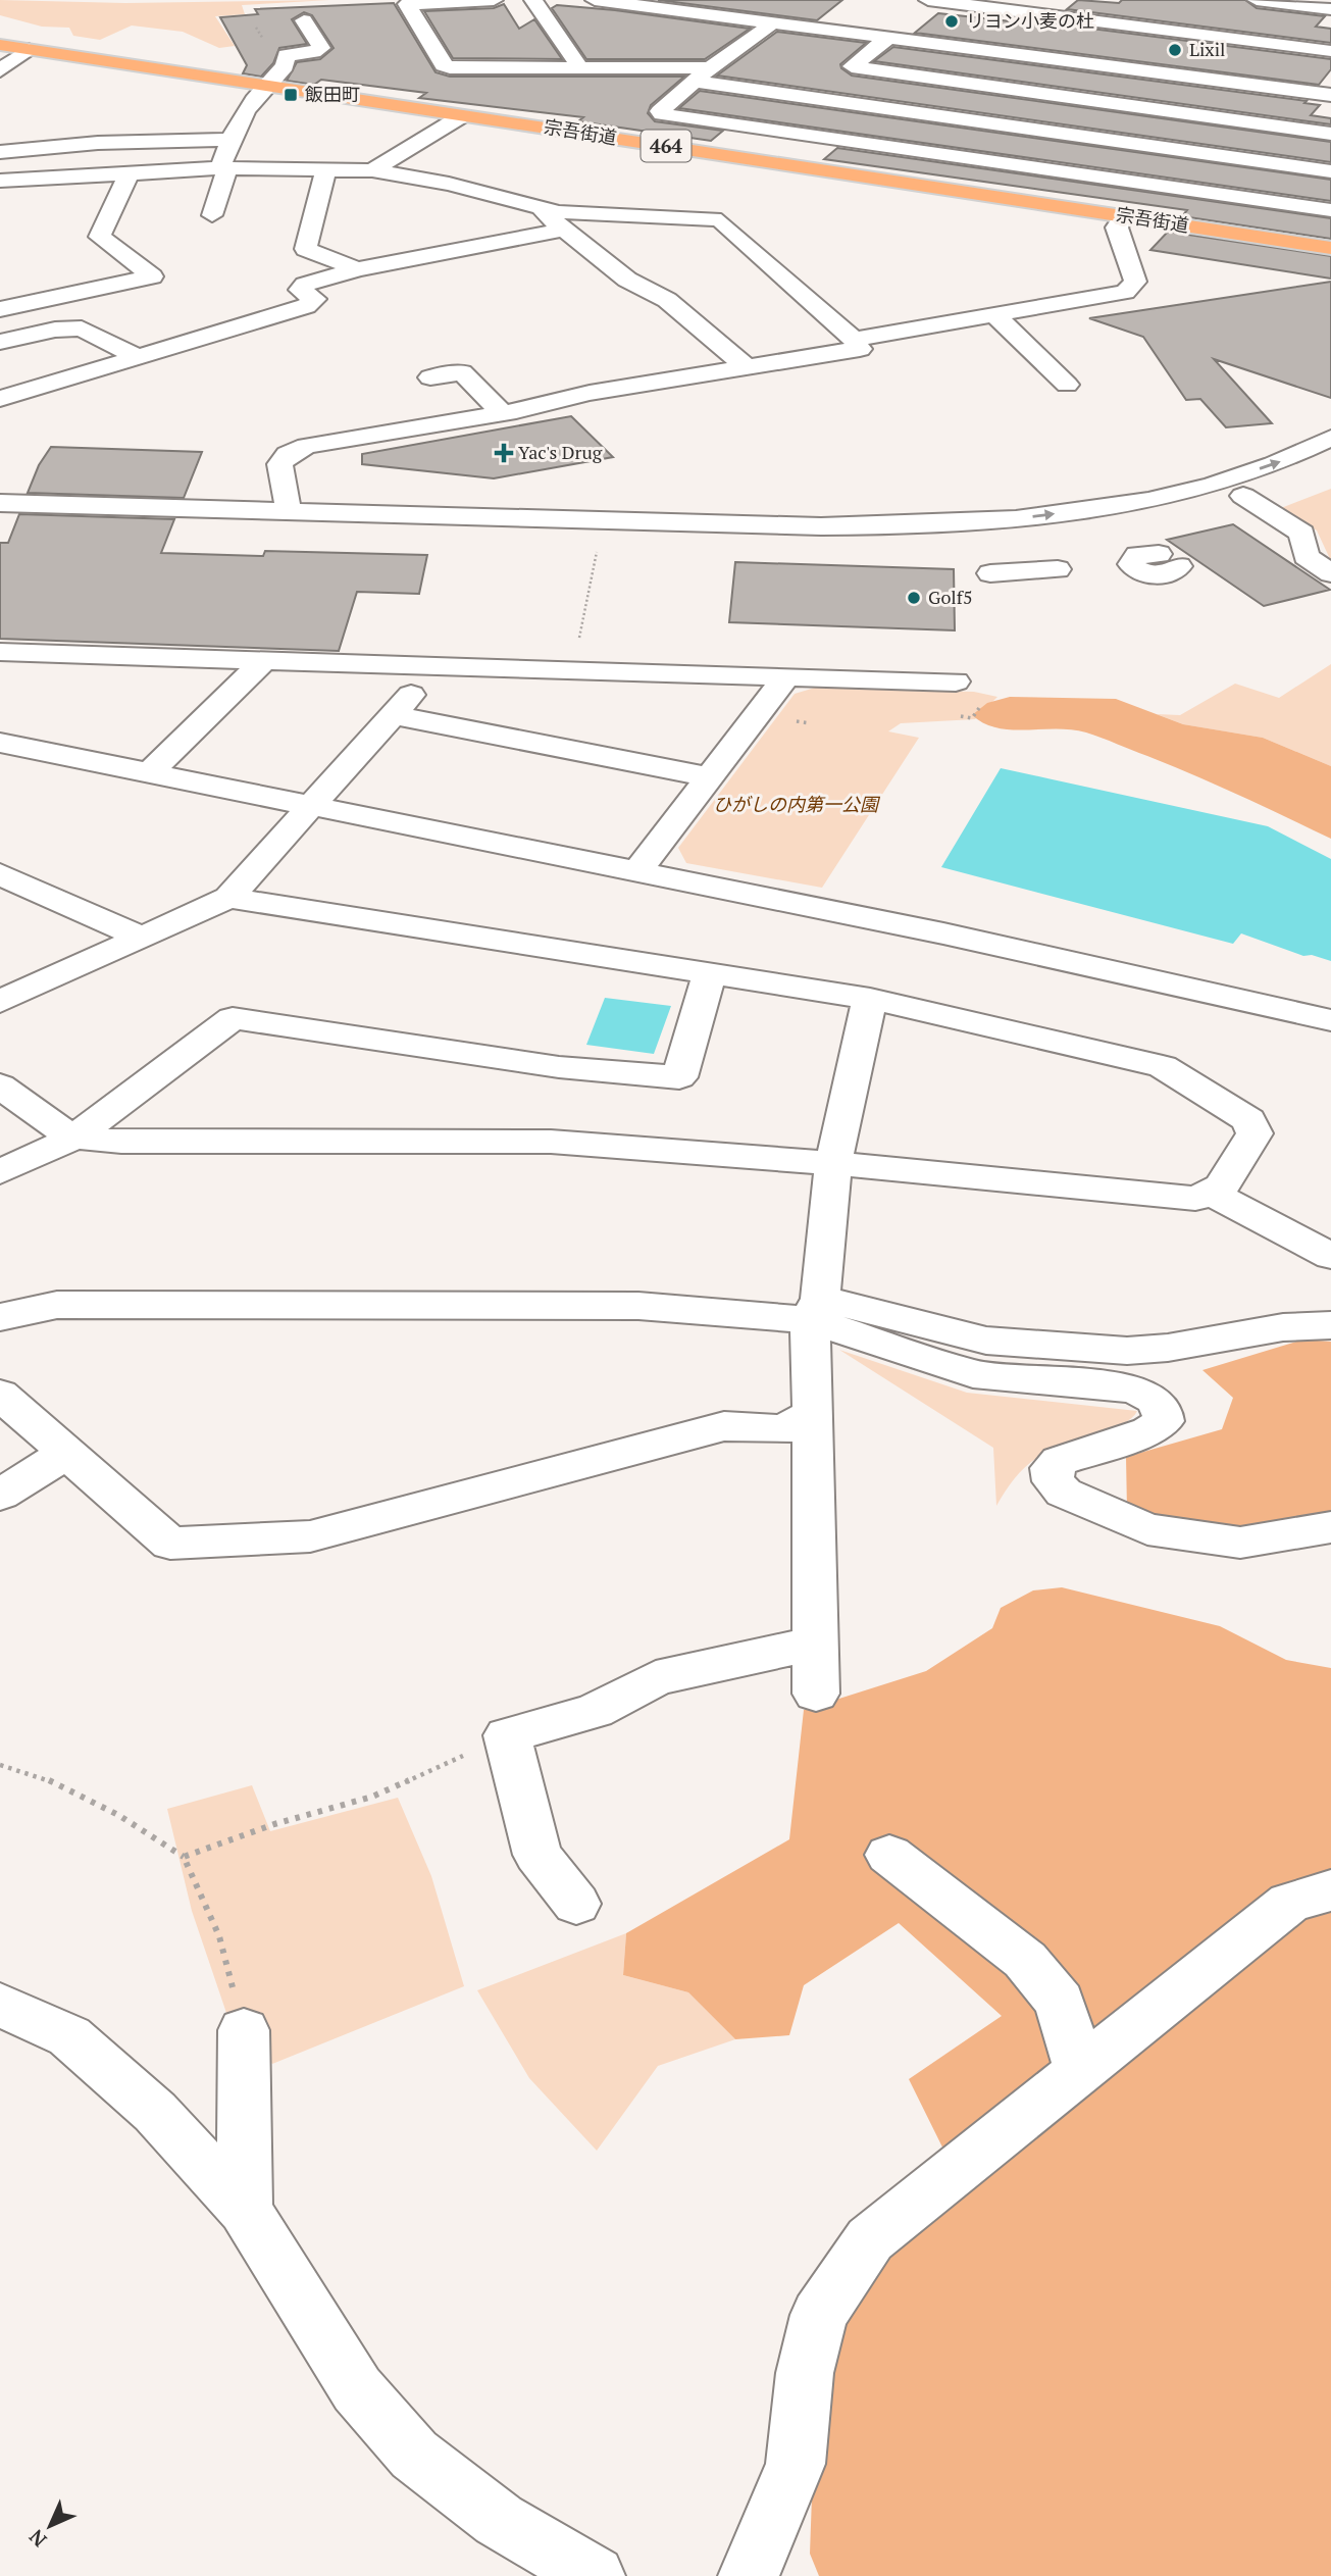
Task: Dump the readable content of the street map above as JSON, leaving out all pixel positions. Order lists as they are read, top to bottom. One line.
{"streets":{"highway":["宗吾街道","464"]},"parks":["ひがしの内第一公園"],"places":{"other":["リヨン小麦の杜","Lixil","Golf5"],"transit":["飯田町"],"health":["Yac's Drug"]},"north":"bottom left"}
